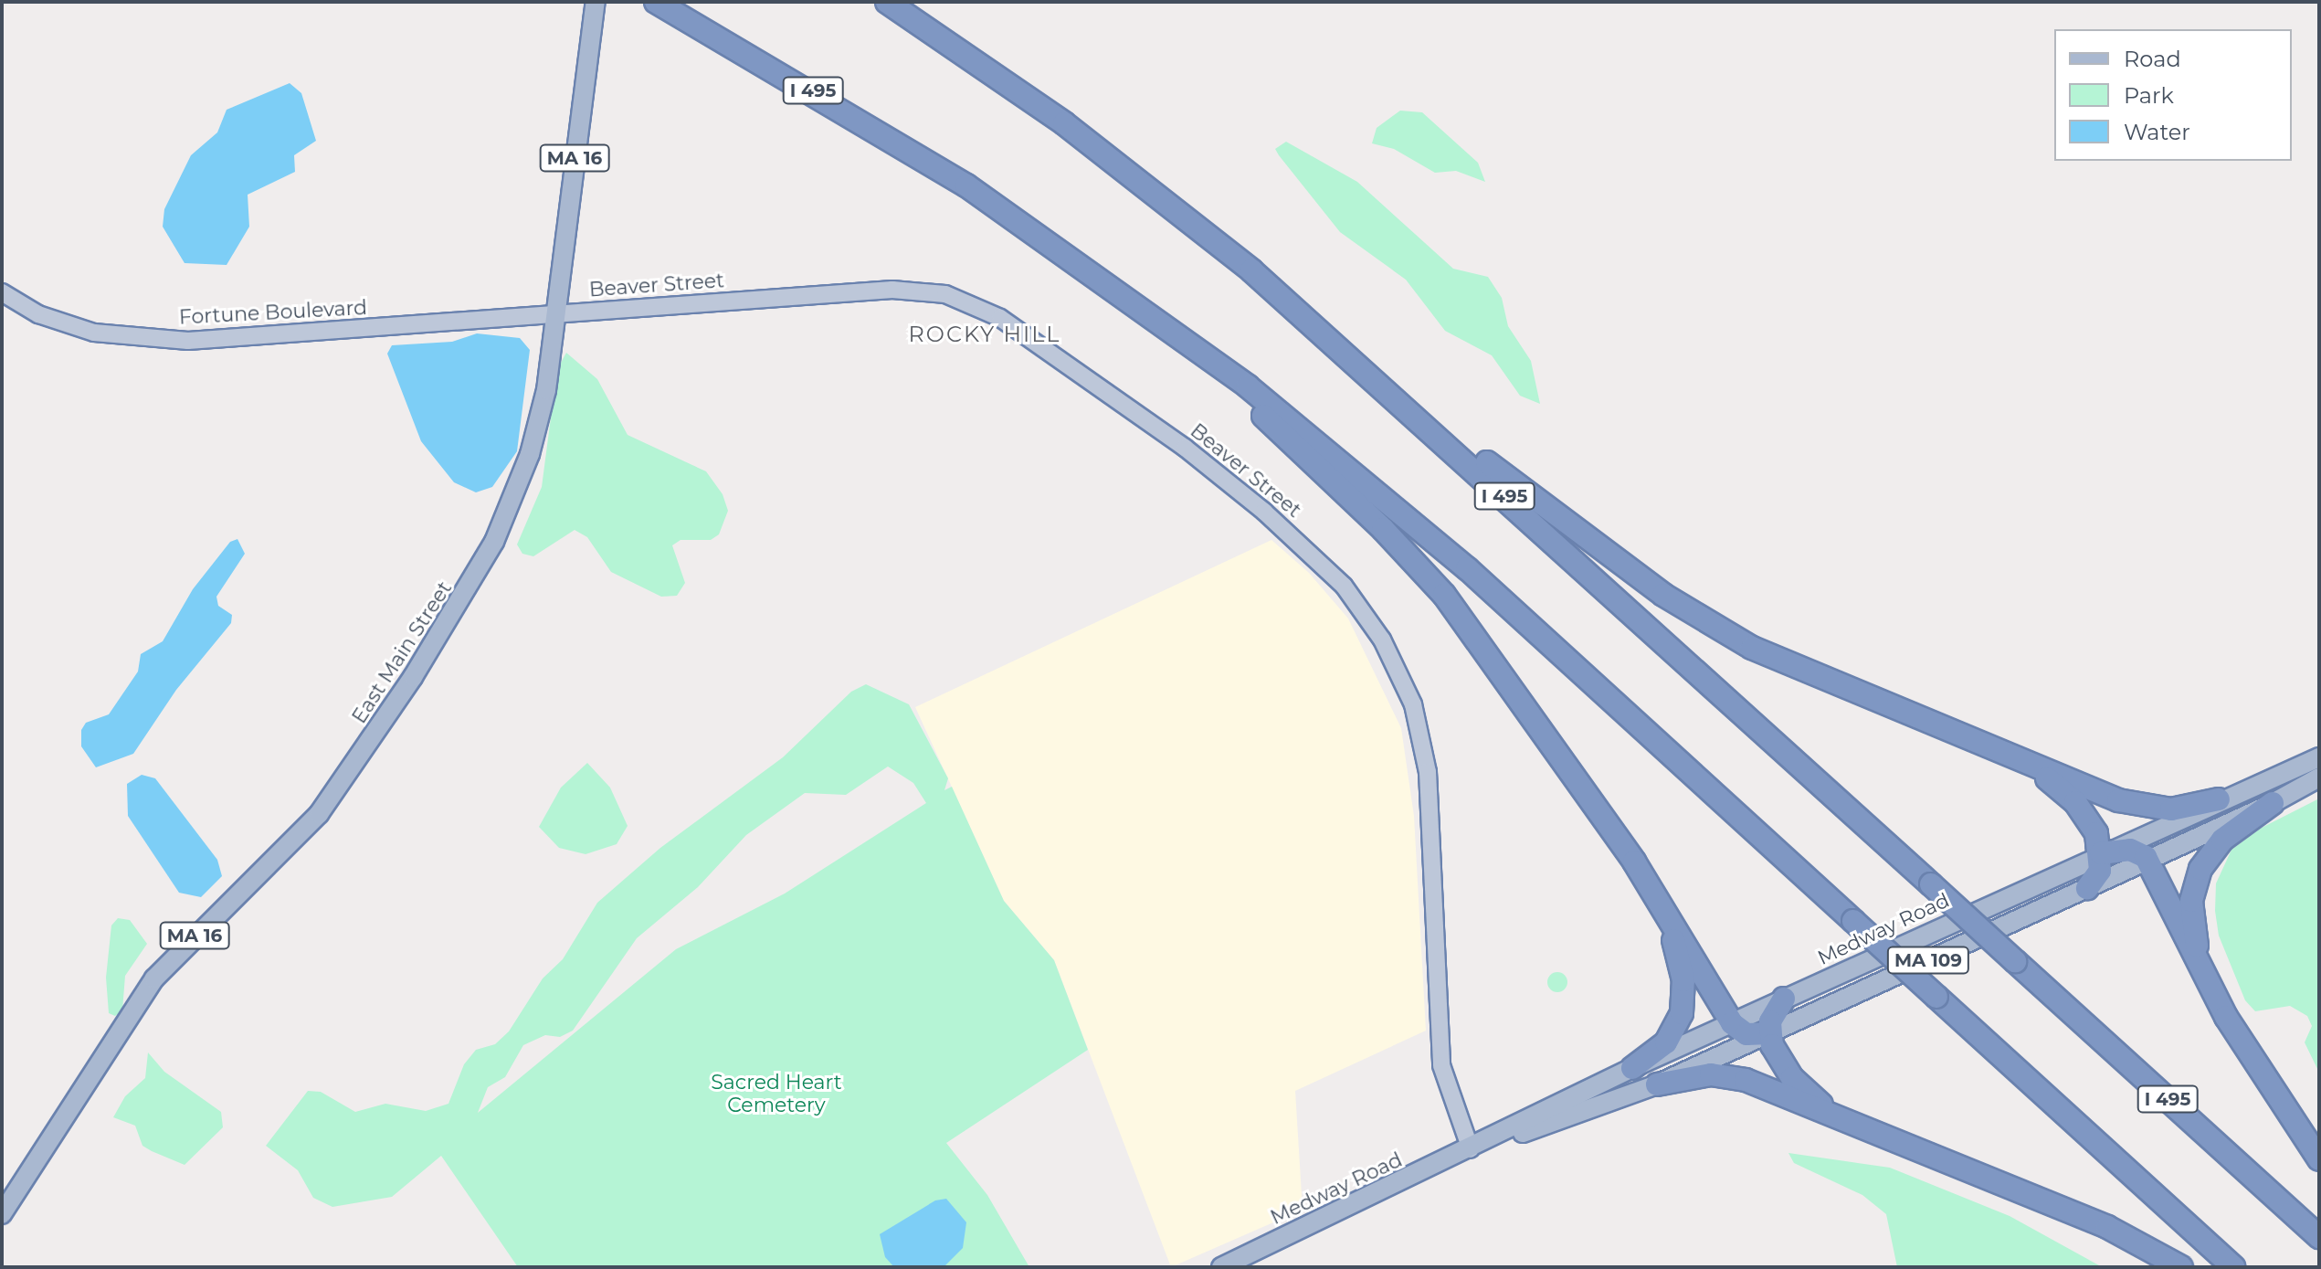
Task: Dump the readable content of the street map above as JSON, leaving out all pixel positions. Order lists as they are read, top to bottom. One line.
{"streets":{"highway":["I 495"],"main road":["MA 16","Beaver Street","Fortune Boulevard","East Main Street","Medway Road","MA 109"]},"crossings":[["Beaver Street","Fortune Boulevard"],["Beaver Street","East Main Street"],["Beaver Street","Medway Road"],["Fortune Boulevard","East Main Street"]],"districts":["ROCKY HILL"],"parks":["Sacred Heart Cemetery"],"legend":["Road","Park","Water"]}
